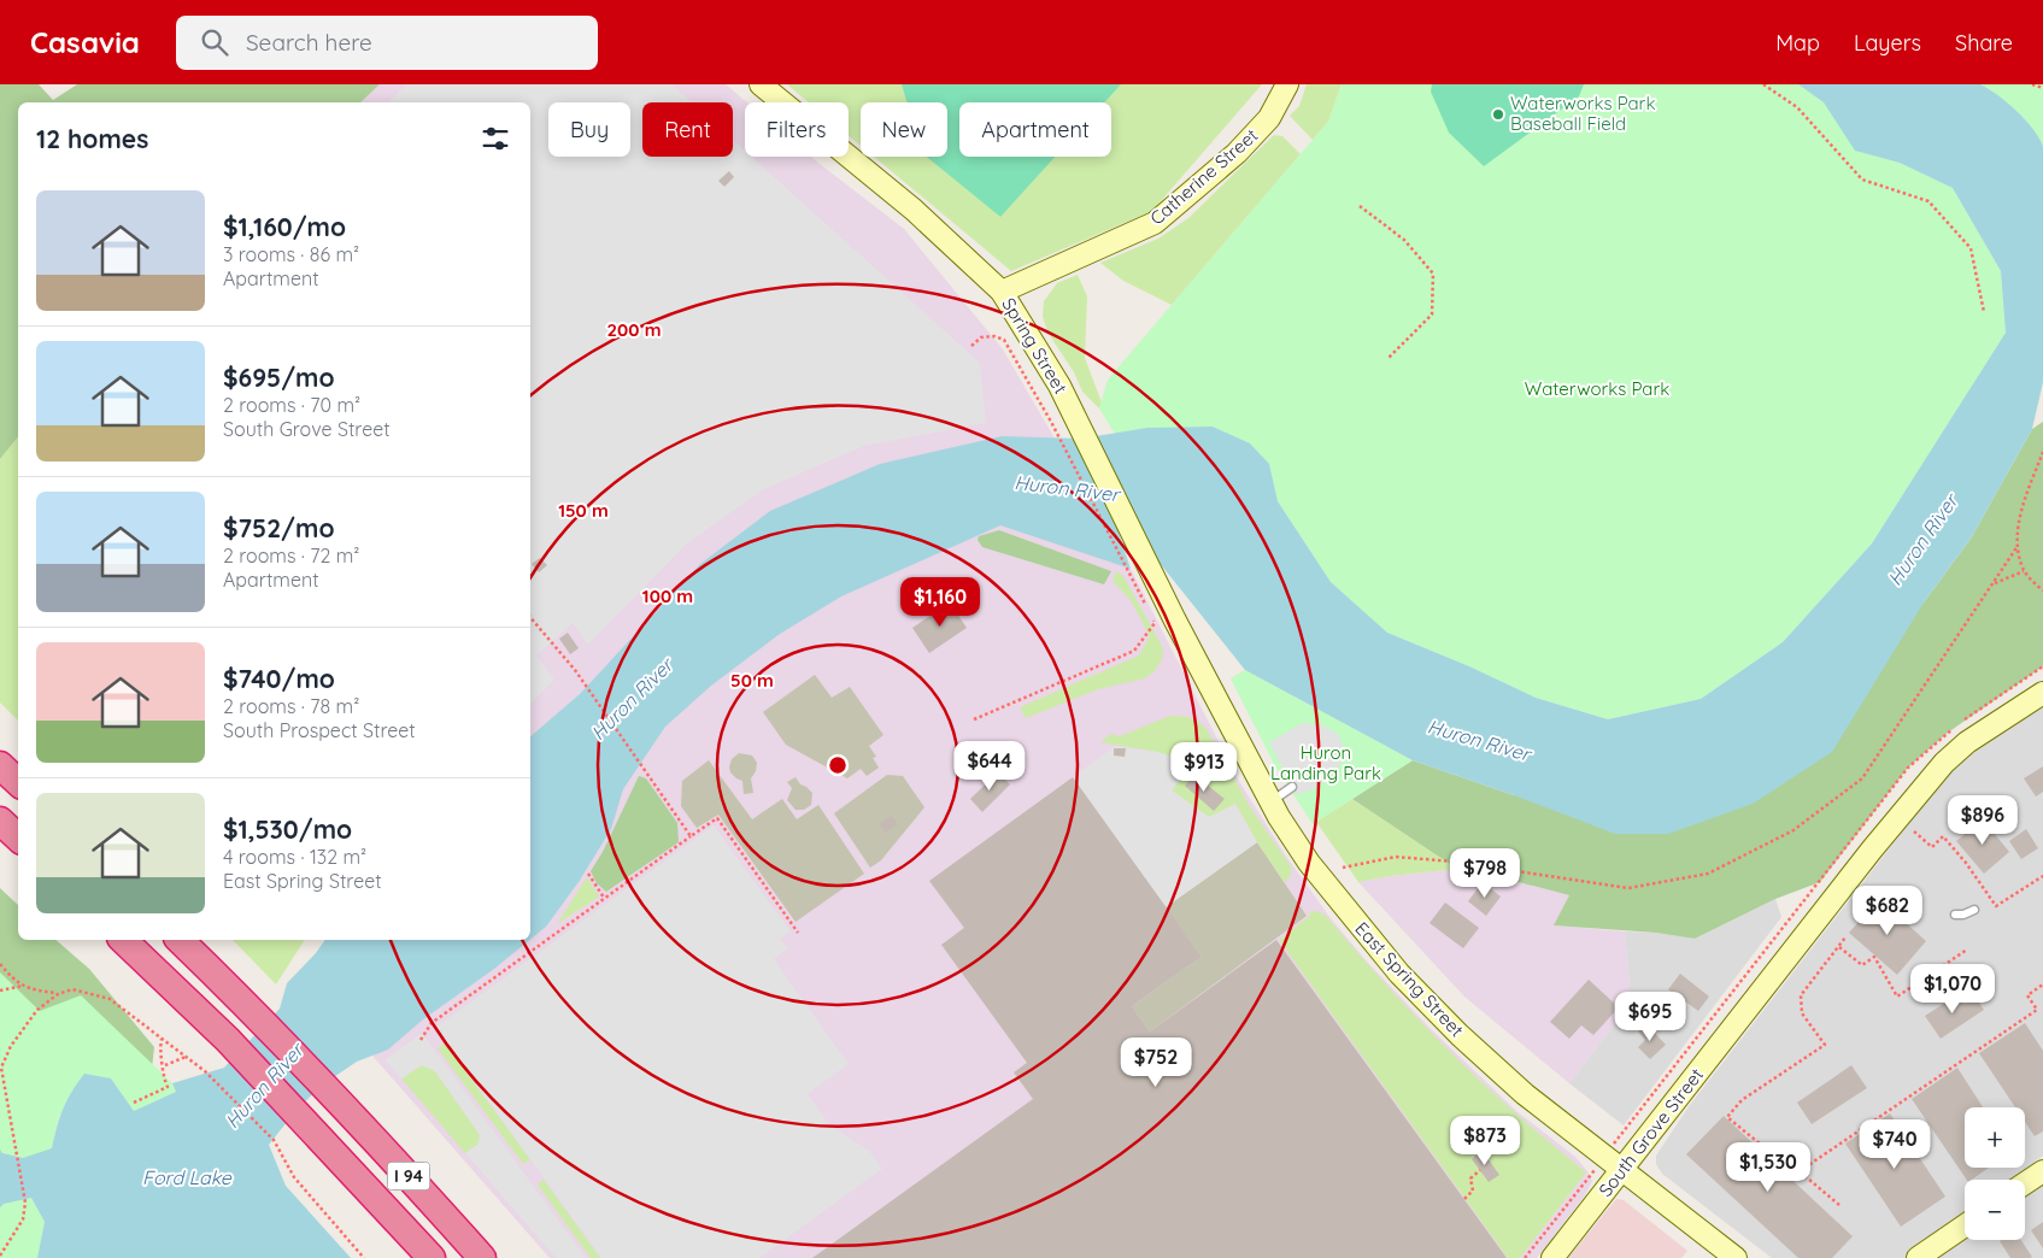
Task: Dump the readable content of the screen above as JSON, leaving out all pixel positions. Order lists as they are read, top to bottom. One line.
{"streets":{"highway":["I 94"],"main road":["Catherine Street","Spring Street","East Spring Street","South Grove Street"]},"crossings":[["Catherine Street","Spring Street"],["Spring Street","East Spring Street"],["East Spring Street","South Grove Street"]],"water":["Huron River","Ford Lake"],"parks":["Waterworks Park","Huron Landing Park"],"places":["Waterworks Park Baseball Field"],"page":{"header":"Casavia","search":"Search here","nav":["Map","Layers","Share"],"chip":["Buy","Rent","Filters","New","Apartment"],"heading":"12 homes","list":[{"name":"$1,160/mo","note":"3 rooms · 86 m² · Apartment"},{"name":"$695/mo","note":"2 rooms · 70 m² · South Grove Street"},{"name":"$752/mo","note":"2 rooms · 72 m² · Apartment"},{"name":"$740/mo","note":"2 rooms · 78 m² · South Prospect Street"},{"name":"$1,530/mo","note":"4 rooms · 132 m² · East Spring Street"}],"price":["$1,160","$644","$913","$896","$798","$682","$1,070","$695","$752","$873","$740","$1,530"],"map_buttons":["+","−"]},"rings":["200 m","150 m","100 m","50 m"]}
